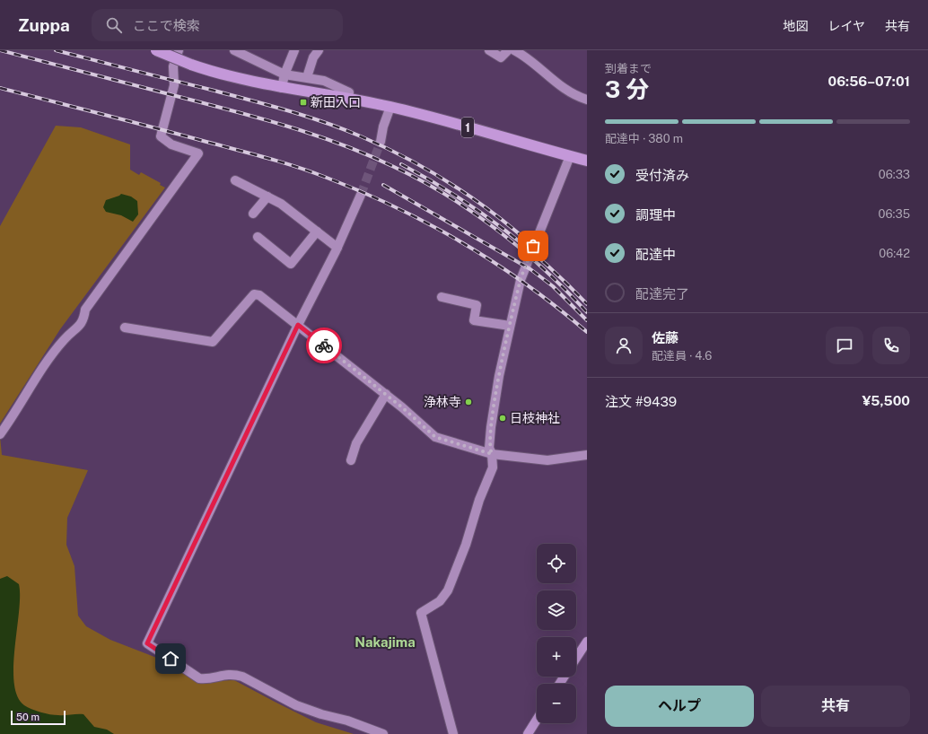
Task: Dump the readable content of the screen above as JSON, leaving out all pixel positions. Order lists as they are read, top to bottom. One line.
{"streets":{"highway":["1"]},"districts":["Nakajima"],"places":{"transit":["新田入口"],"other":["浄林寺","日枝神社"]},"scale_bar":"50 m","page":{"header":"Zuppa","search":"ここで検索","nav":["地図","レイヤ","共有"],"heading":["3 分","到着まで","06:56–07:01"],"panel":["佐藤","配達員 · 4.6","注文 #9439","¥5,500"],"bar":"配達中 · 380 m","list":[["受付済み","06:33"],["調理中","06:35"],["配達中","06:42"],"配達完了"],"map_buttons":["+","−"],"buttons":["ヘルプ","共有"],"scale":"50 m"}}
